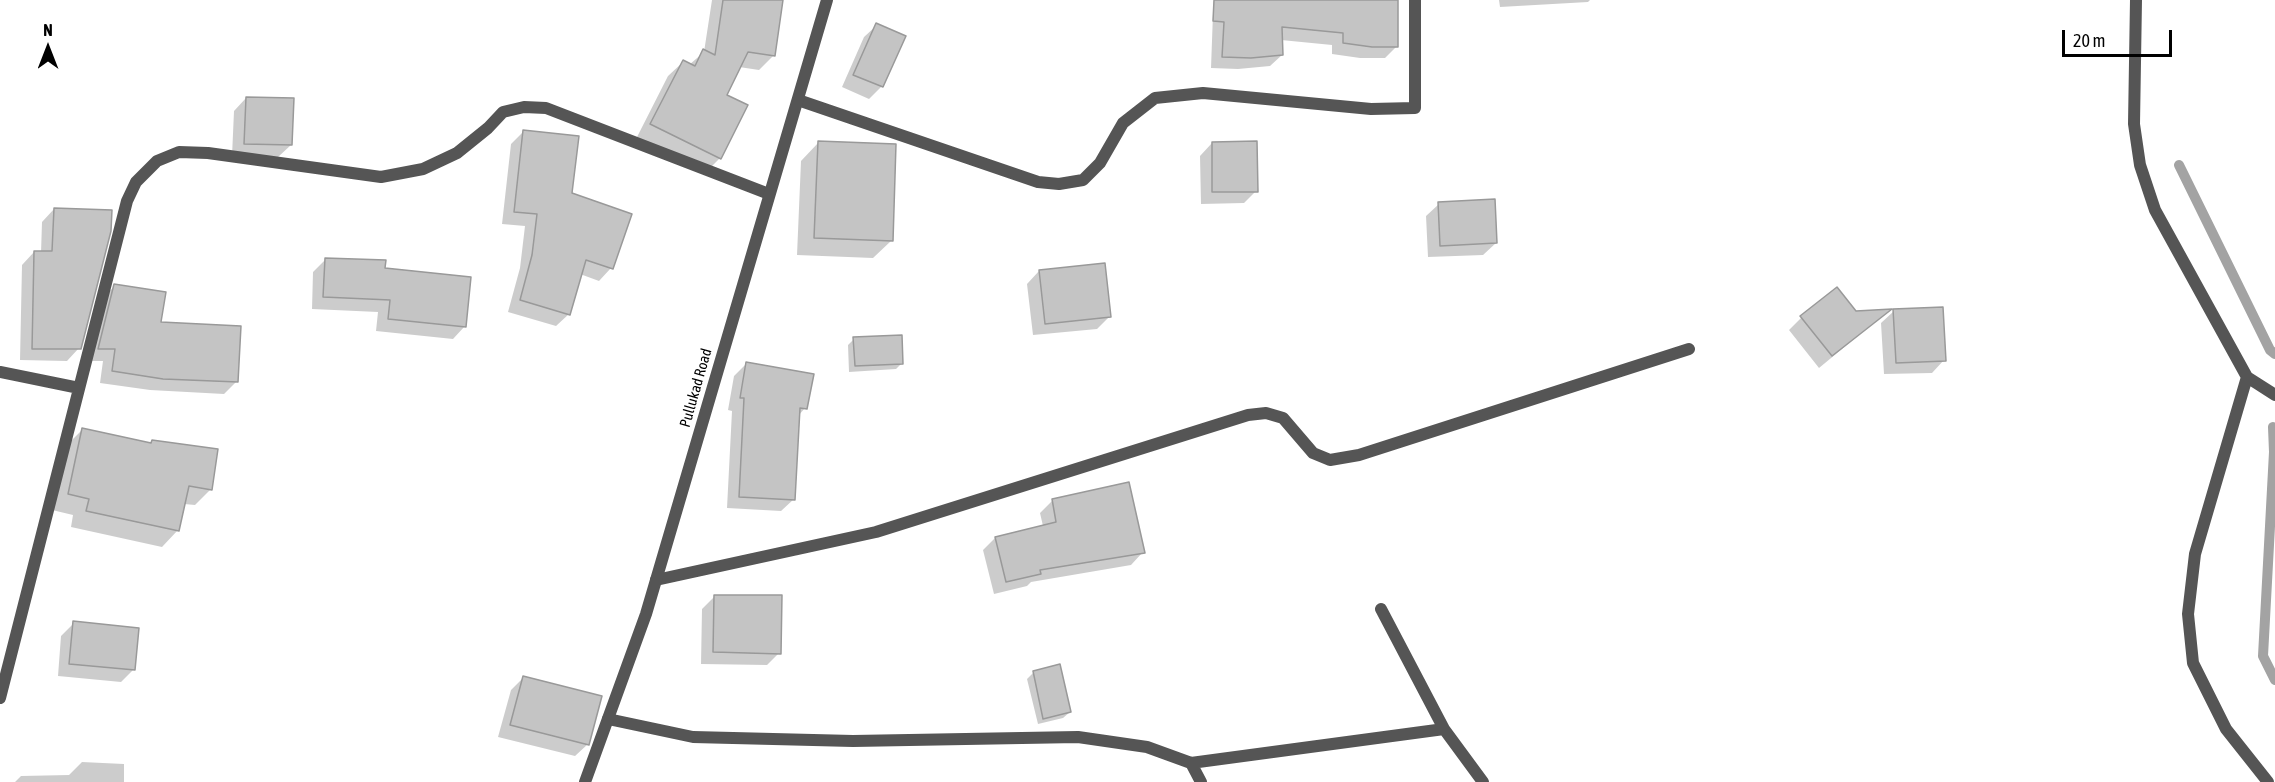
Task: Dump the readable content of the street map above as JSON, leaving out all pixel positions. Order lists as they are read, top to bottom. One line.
{"streets":{"street":["Pullukad Road"]},"scale_bar":"20 m","north":"top"}
